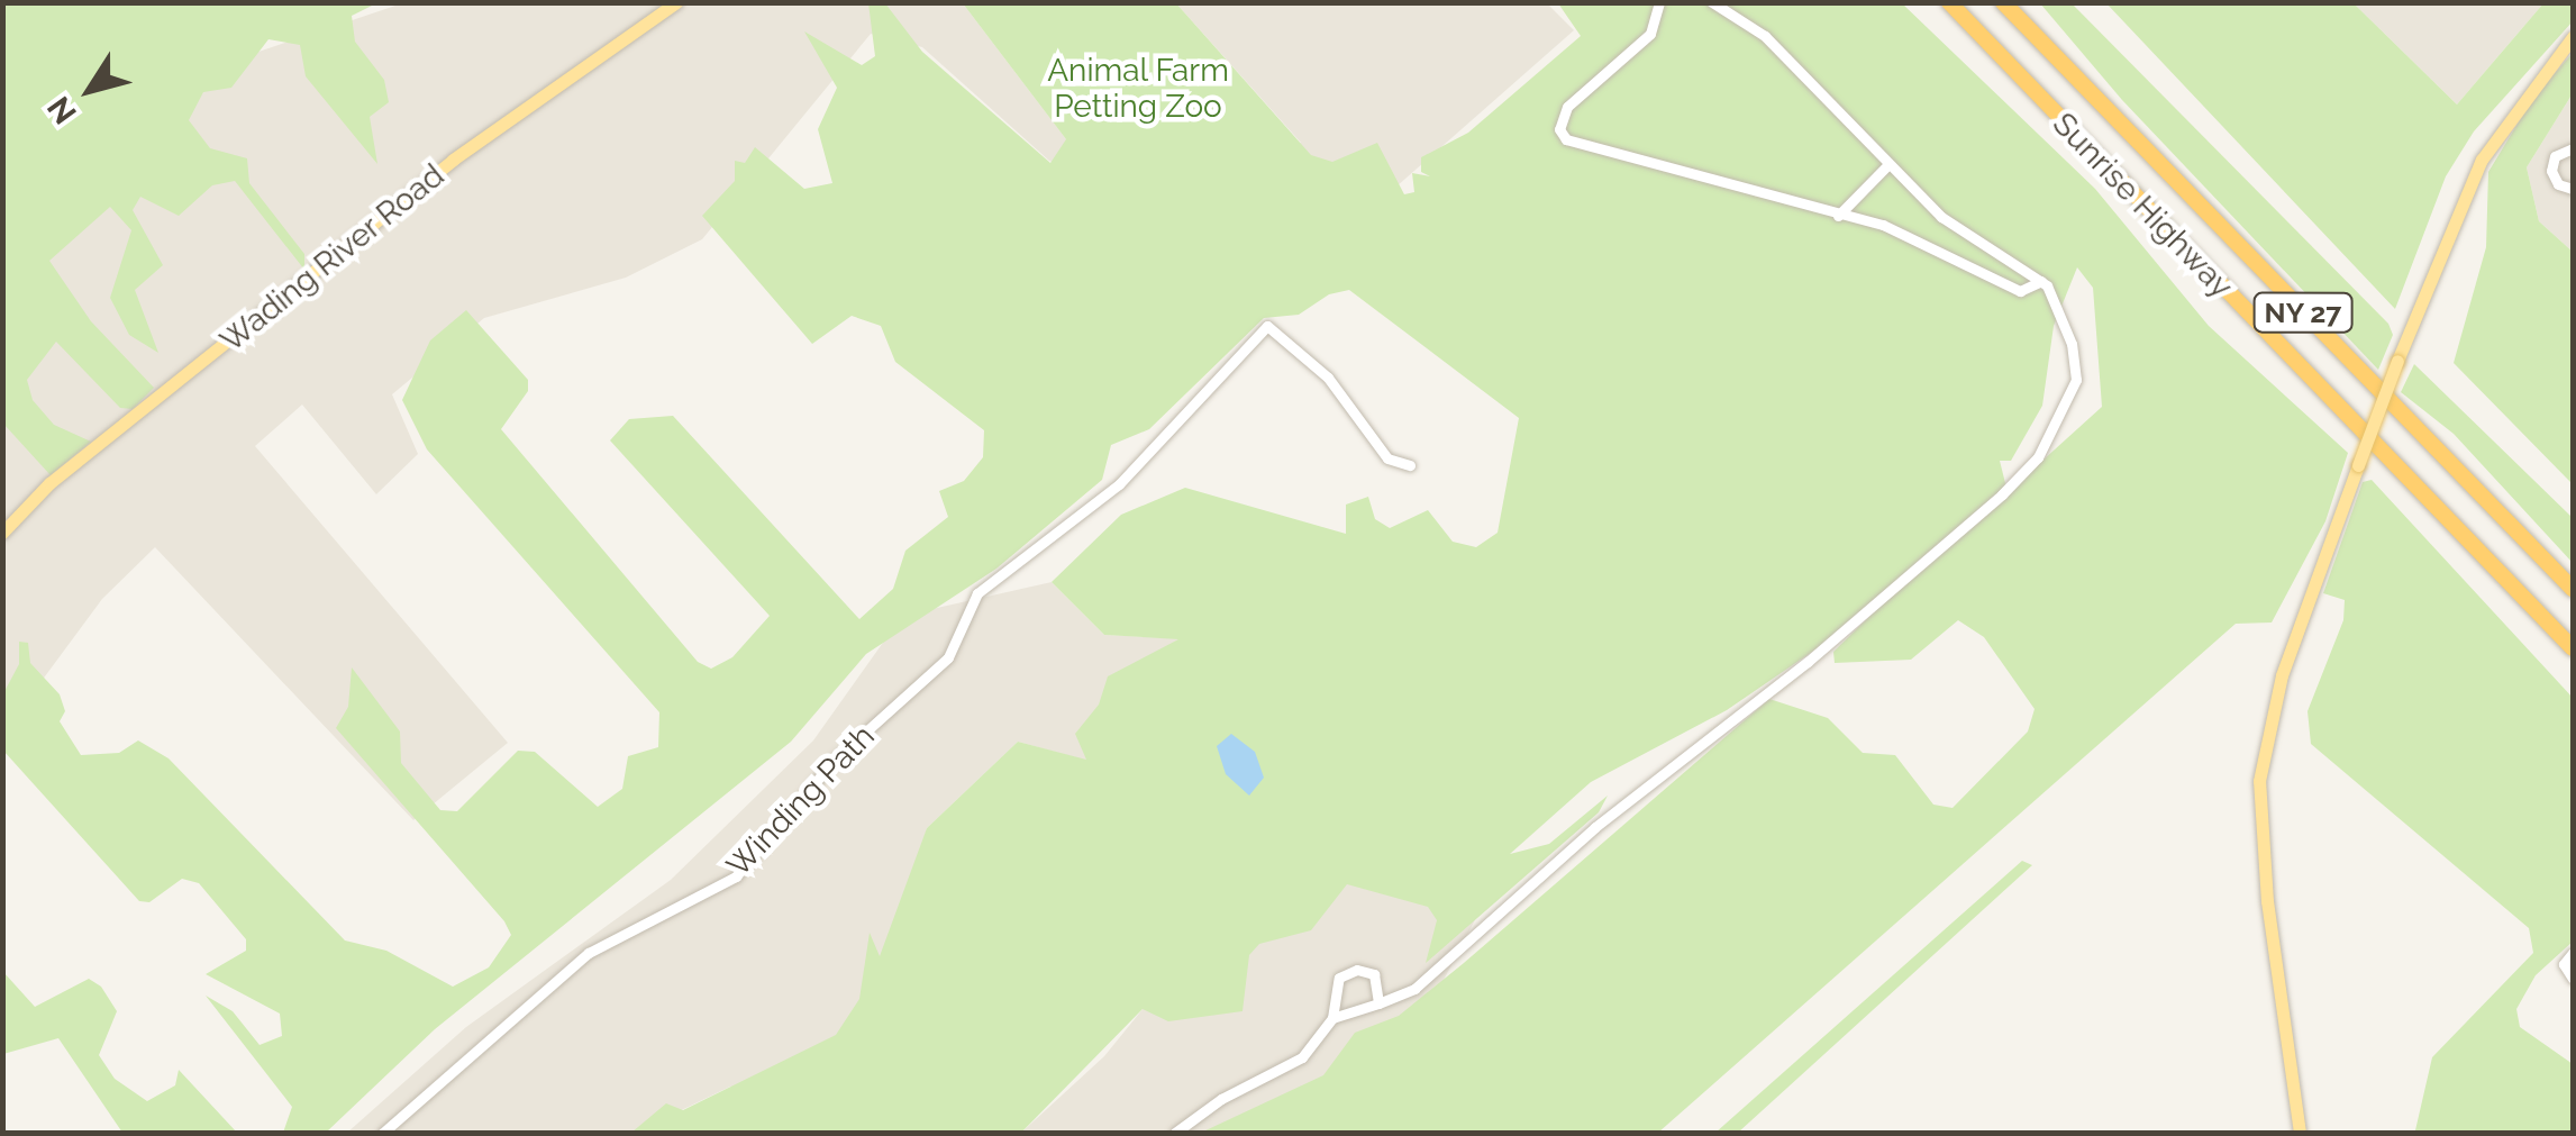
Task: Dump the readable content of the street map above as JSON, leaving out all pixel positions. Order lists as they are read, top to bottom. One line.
{"streets":{"highway":["Sunrise Highway","NY 27"],"main road":["Wading River Road"],"street":["Winding Path"]},"parks":["Animal Farm Petting Zoo"],"north":"bottom left"}
